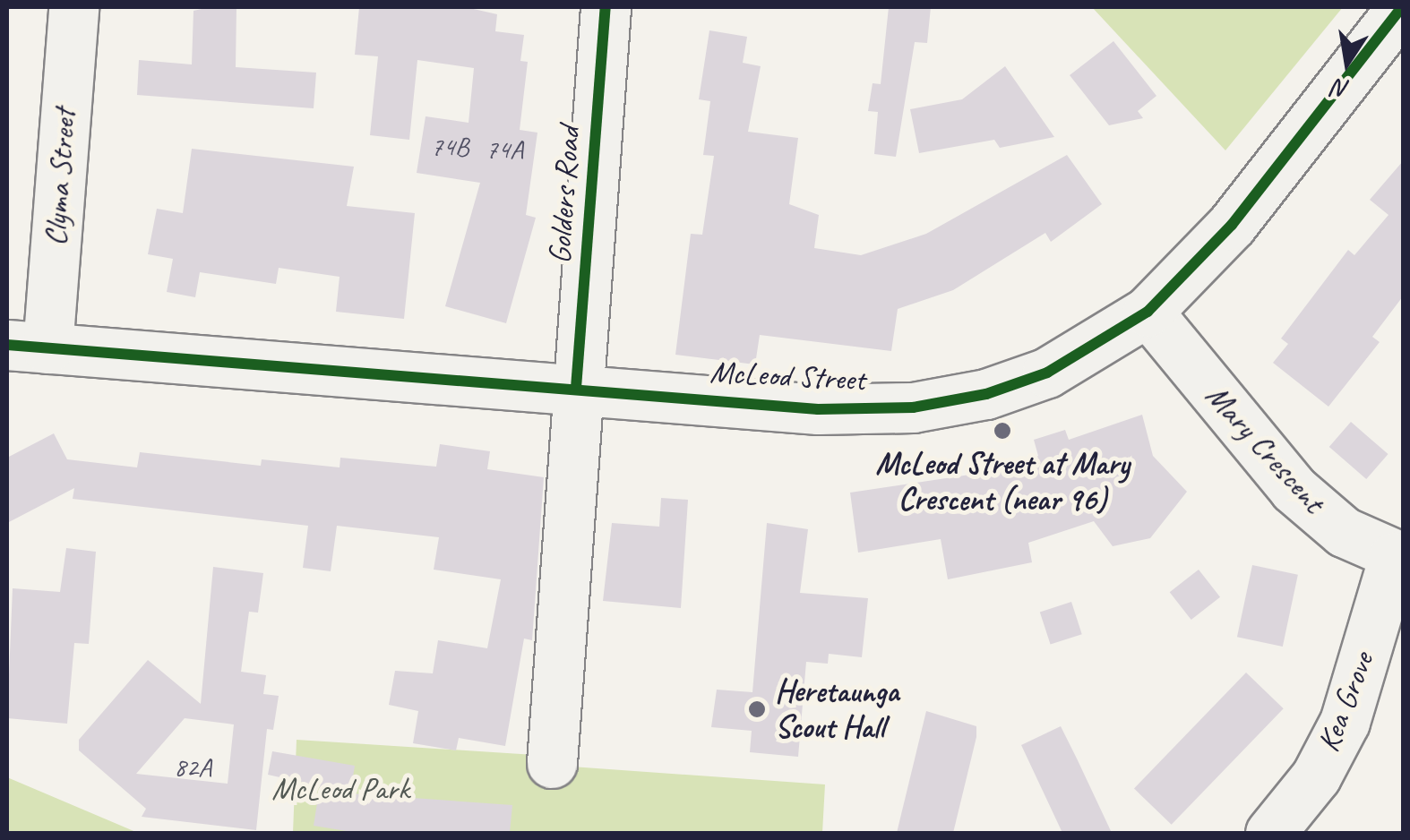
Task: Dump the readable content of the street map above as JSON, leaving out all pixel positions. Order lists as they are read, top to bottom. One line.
{"streets":{"street":["Clyma Street","Golders Road","McLeod Street","Mary Crescent","Kea Grove"]},"crossings":[["Clyma Street","McLeod Street"],["Golders Road","McLeod Street"],["McLeod Street","Mary Crescent"],["Mary Crescent","Kea Grove"]],"parks":["McLeod Park"],"places":["McLeod Street at Mary Crescent (near 96)","Heretaunga Scout Hall"],"house_numbers":["74B","74A","82A"],"north":"bottom"}
